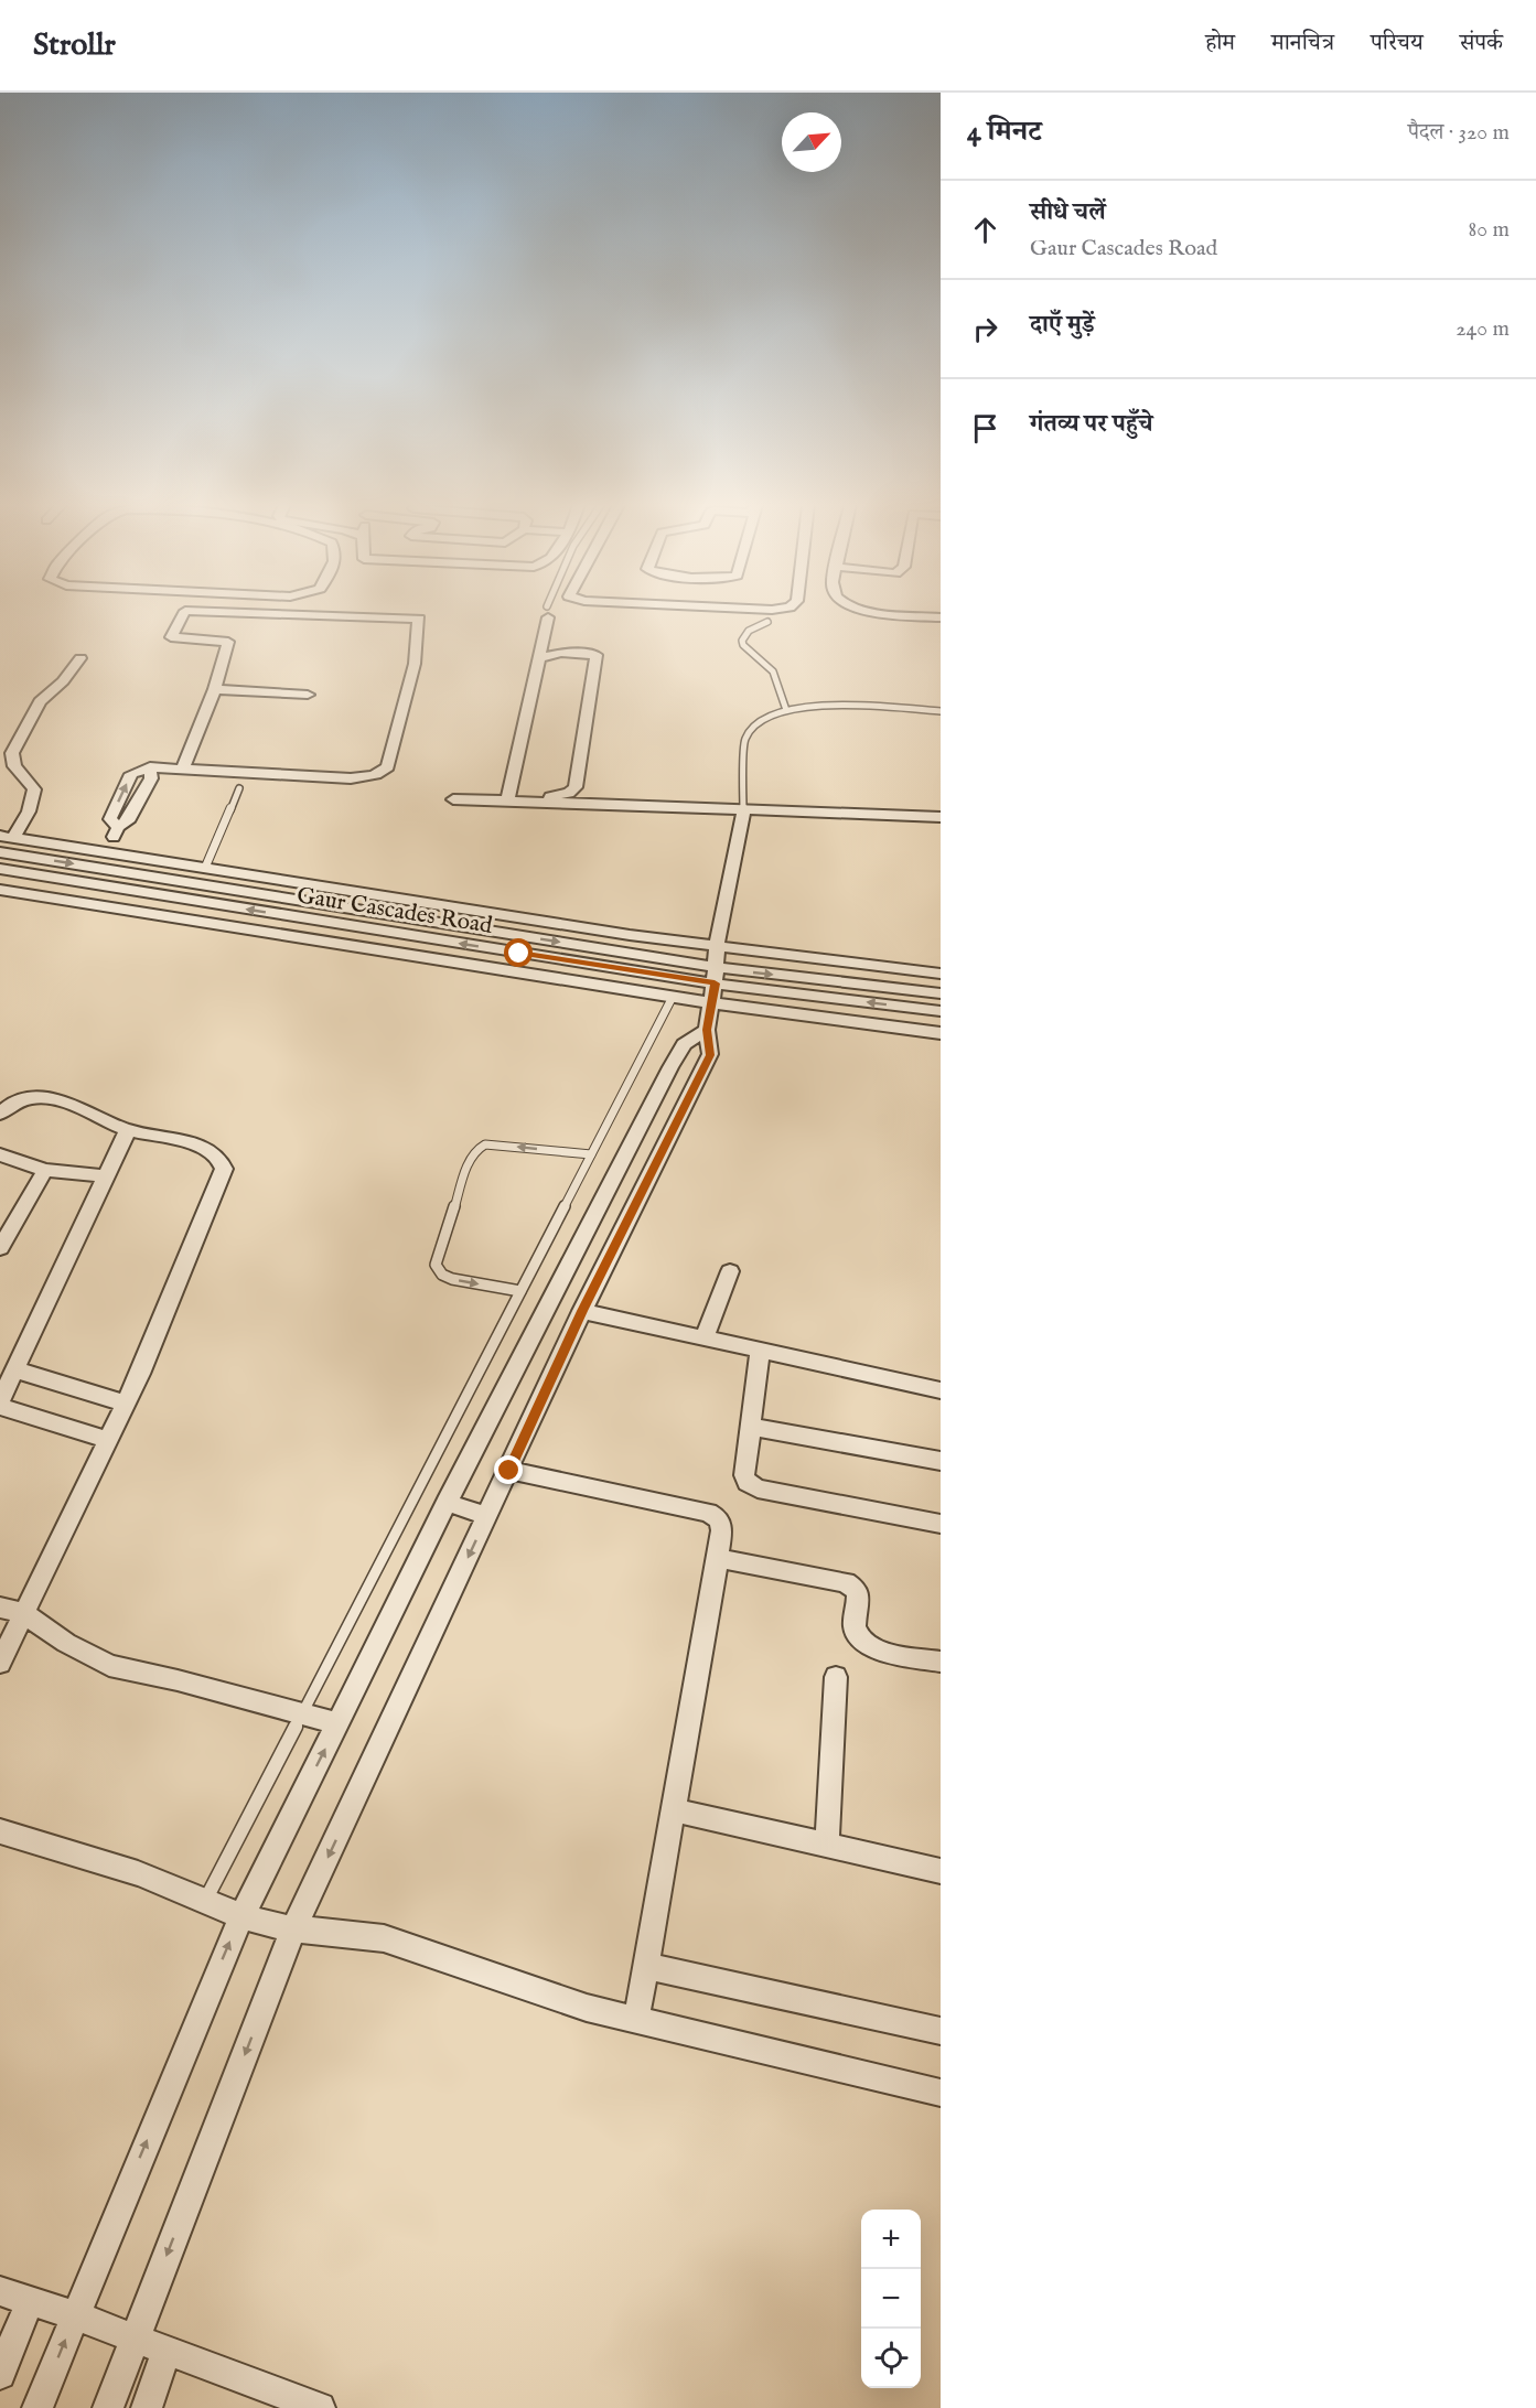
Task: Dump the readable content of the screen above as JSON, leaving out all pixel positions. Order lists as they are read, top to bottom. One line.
{"streets":{"street":["Gaur Cascades Road"]},"north":"top right","page":{"header":"Strollr","nav":["होम","मानचित्र","परिचय","संपर्क"],"heading":["4 मिनट","पैदल · 320 m"],"list":[["सीधे चलें","Gaur Cascades Road","80 m"],["दाएँ मुड़ें","240 m"],"गंतव्य पर पहुँचे"],"map_buttons":["+","−"]}}
